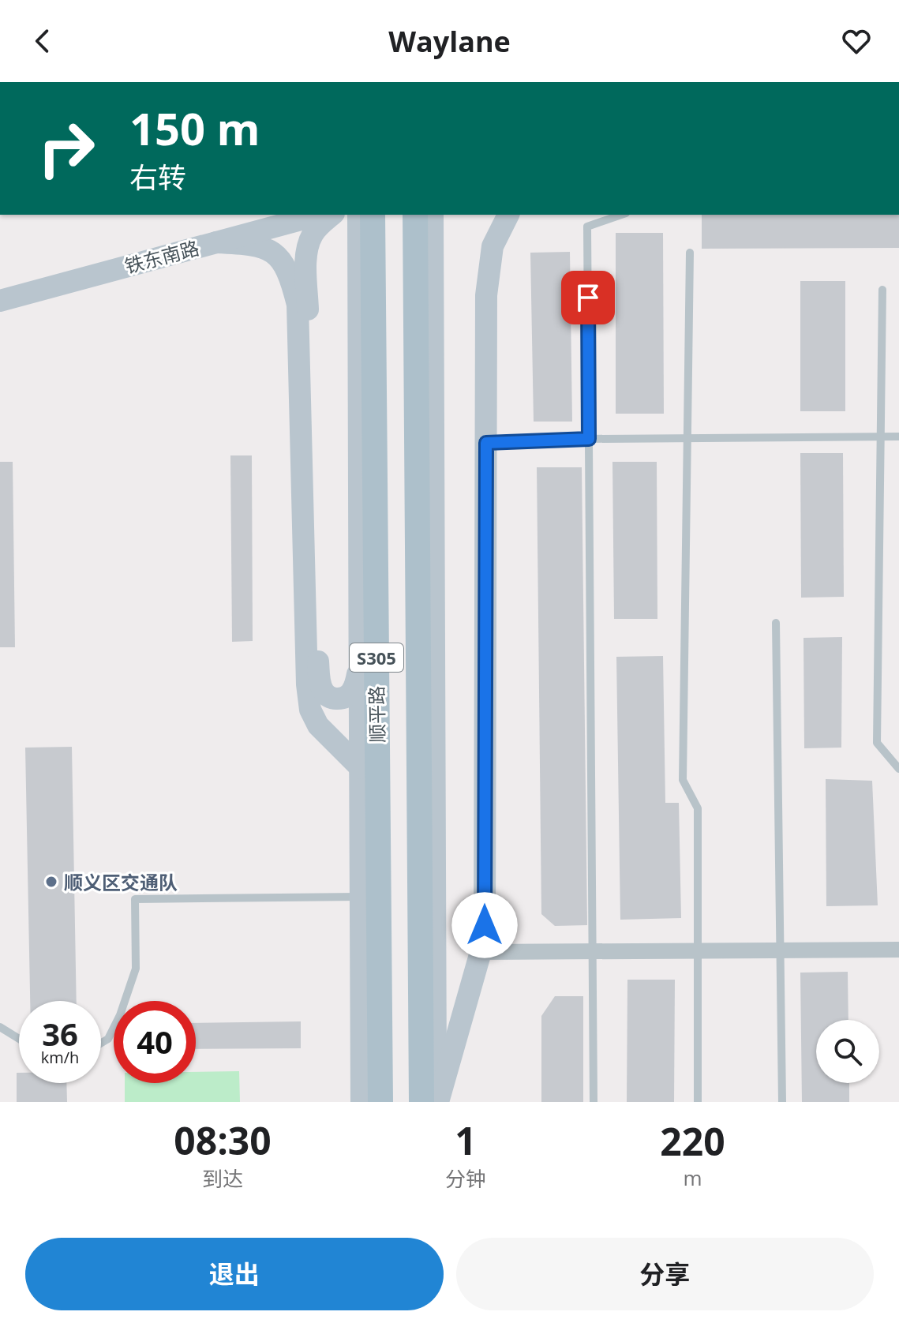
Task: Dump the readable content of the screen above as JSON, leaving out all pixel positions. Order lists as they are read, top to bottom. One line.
{"streets":{"main road":["S305","顺平路"],"street":["铁东南路"]},"places":["顺义区交通队"],"page":{"header":"Waylane","turn":["150 m","右转"],"speed":"36 km/h","limit":"40","eta":["08:30","到达","1","分钟","220","m"],"buttons":["退出","分享"]}}
